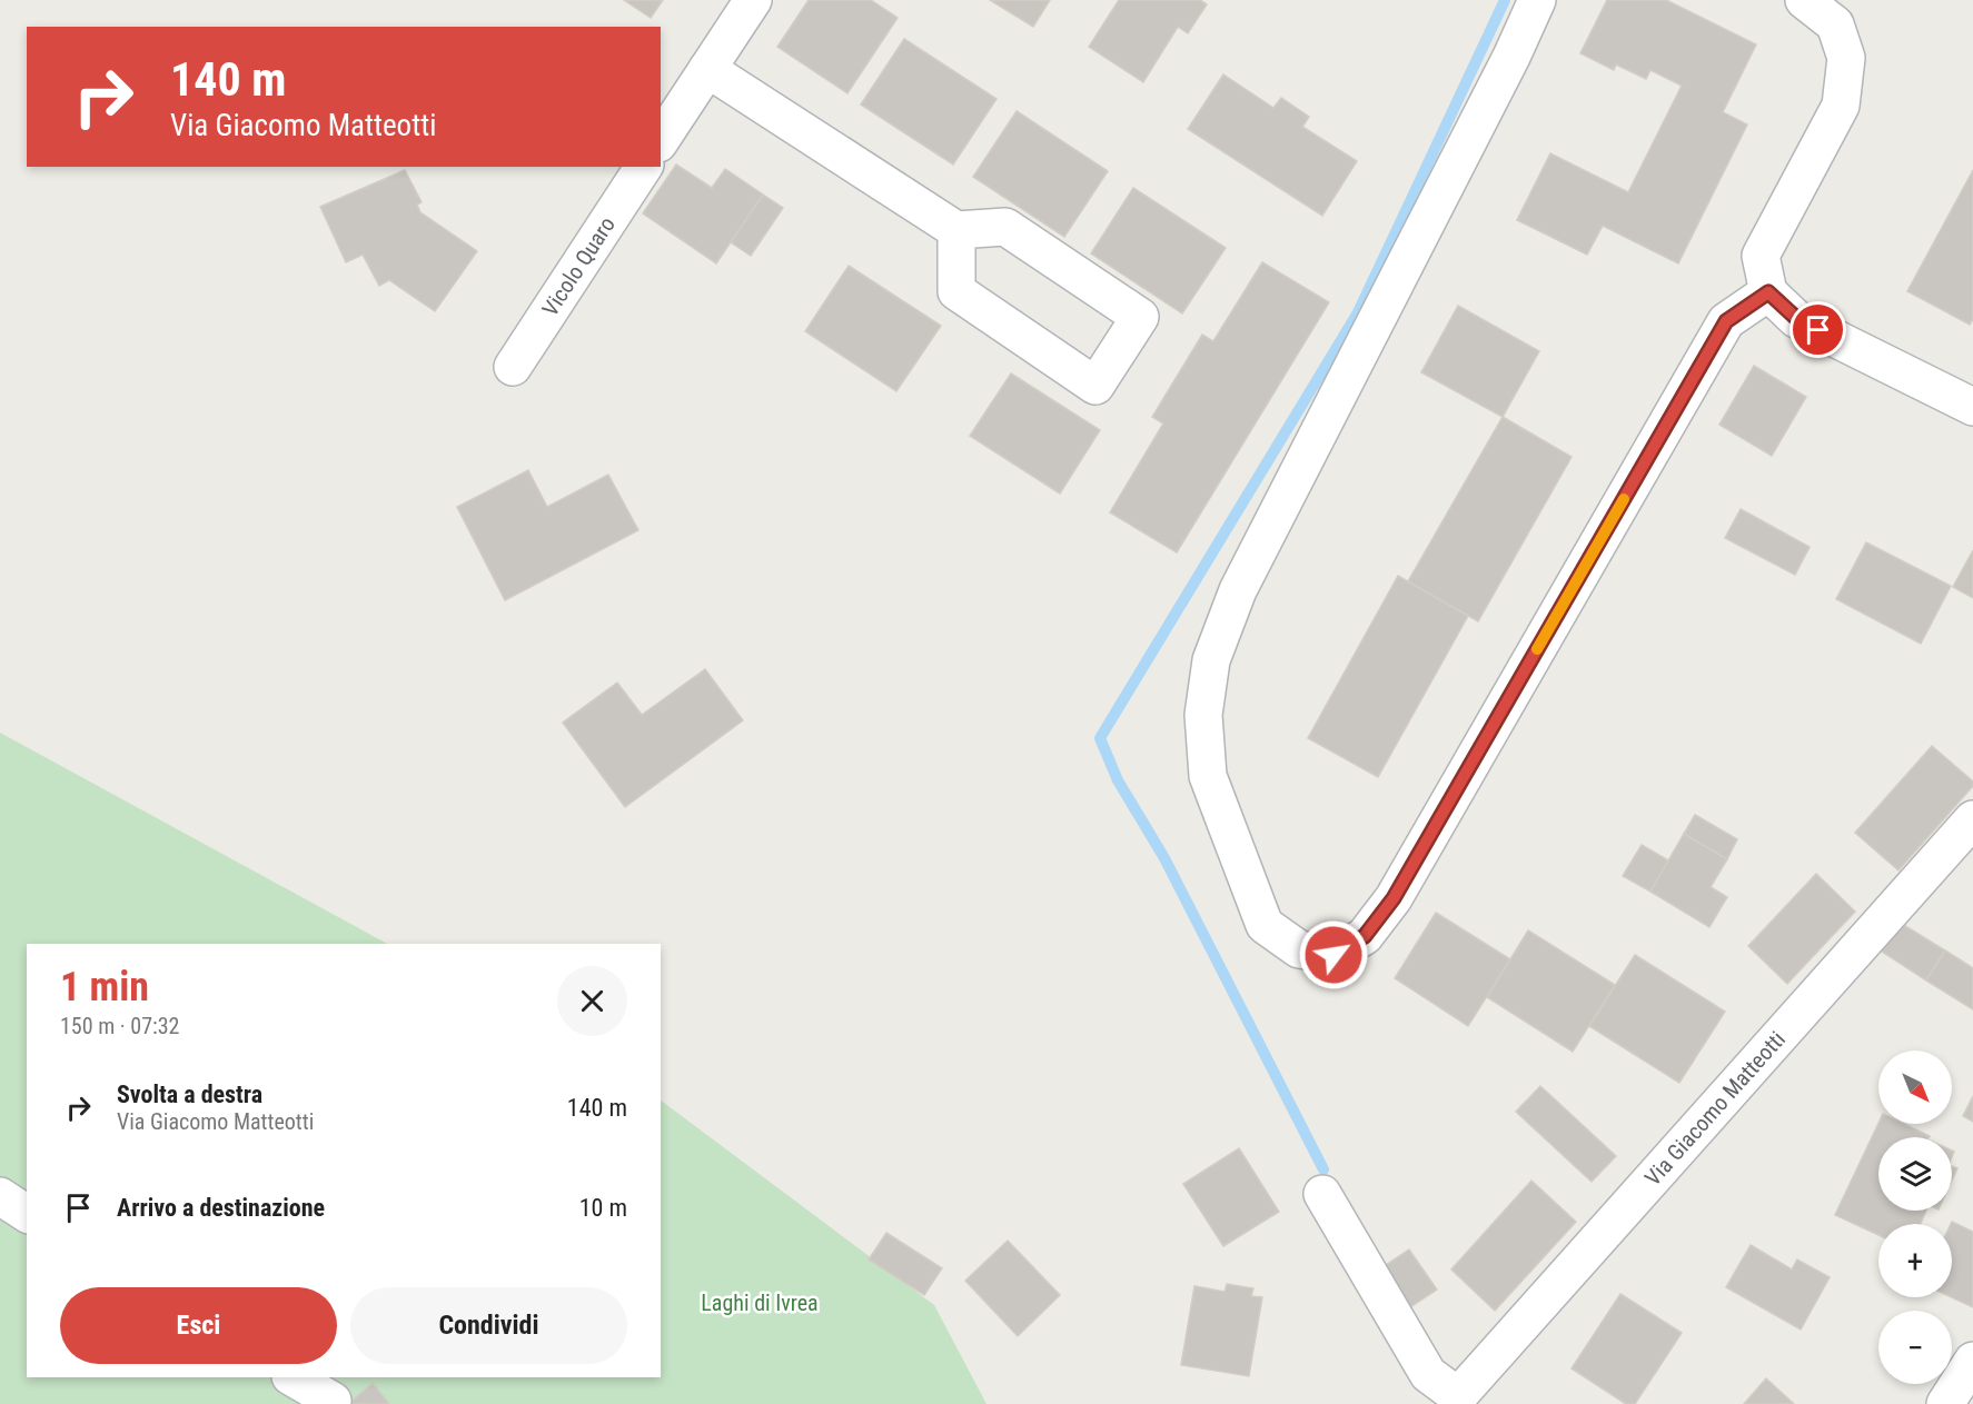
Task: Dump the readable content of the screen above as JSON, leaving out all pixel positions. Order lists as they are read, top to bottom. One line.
{"streets":{"street":["Vicolo Quaro","Via Giacomo Matteotti"]},"parks":["Laghi di Ivrea"],"north":"bottom right","page":{"turn":["140 m","Via Giacomo Matteotti"],"heading":["1 min","150 m · 07:32"],"map_buttons":["+","−"],"list":[{"name":"Svolta a destra","note":"Via Giacomo Matteotti","value":"140 m"},{"name":"Arrivo a destinazione","value":"10 m"}],"buttons":["Esci","Condividi"]}}
